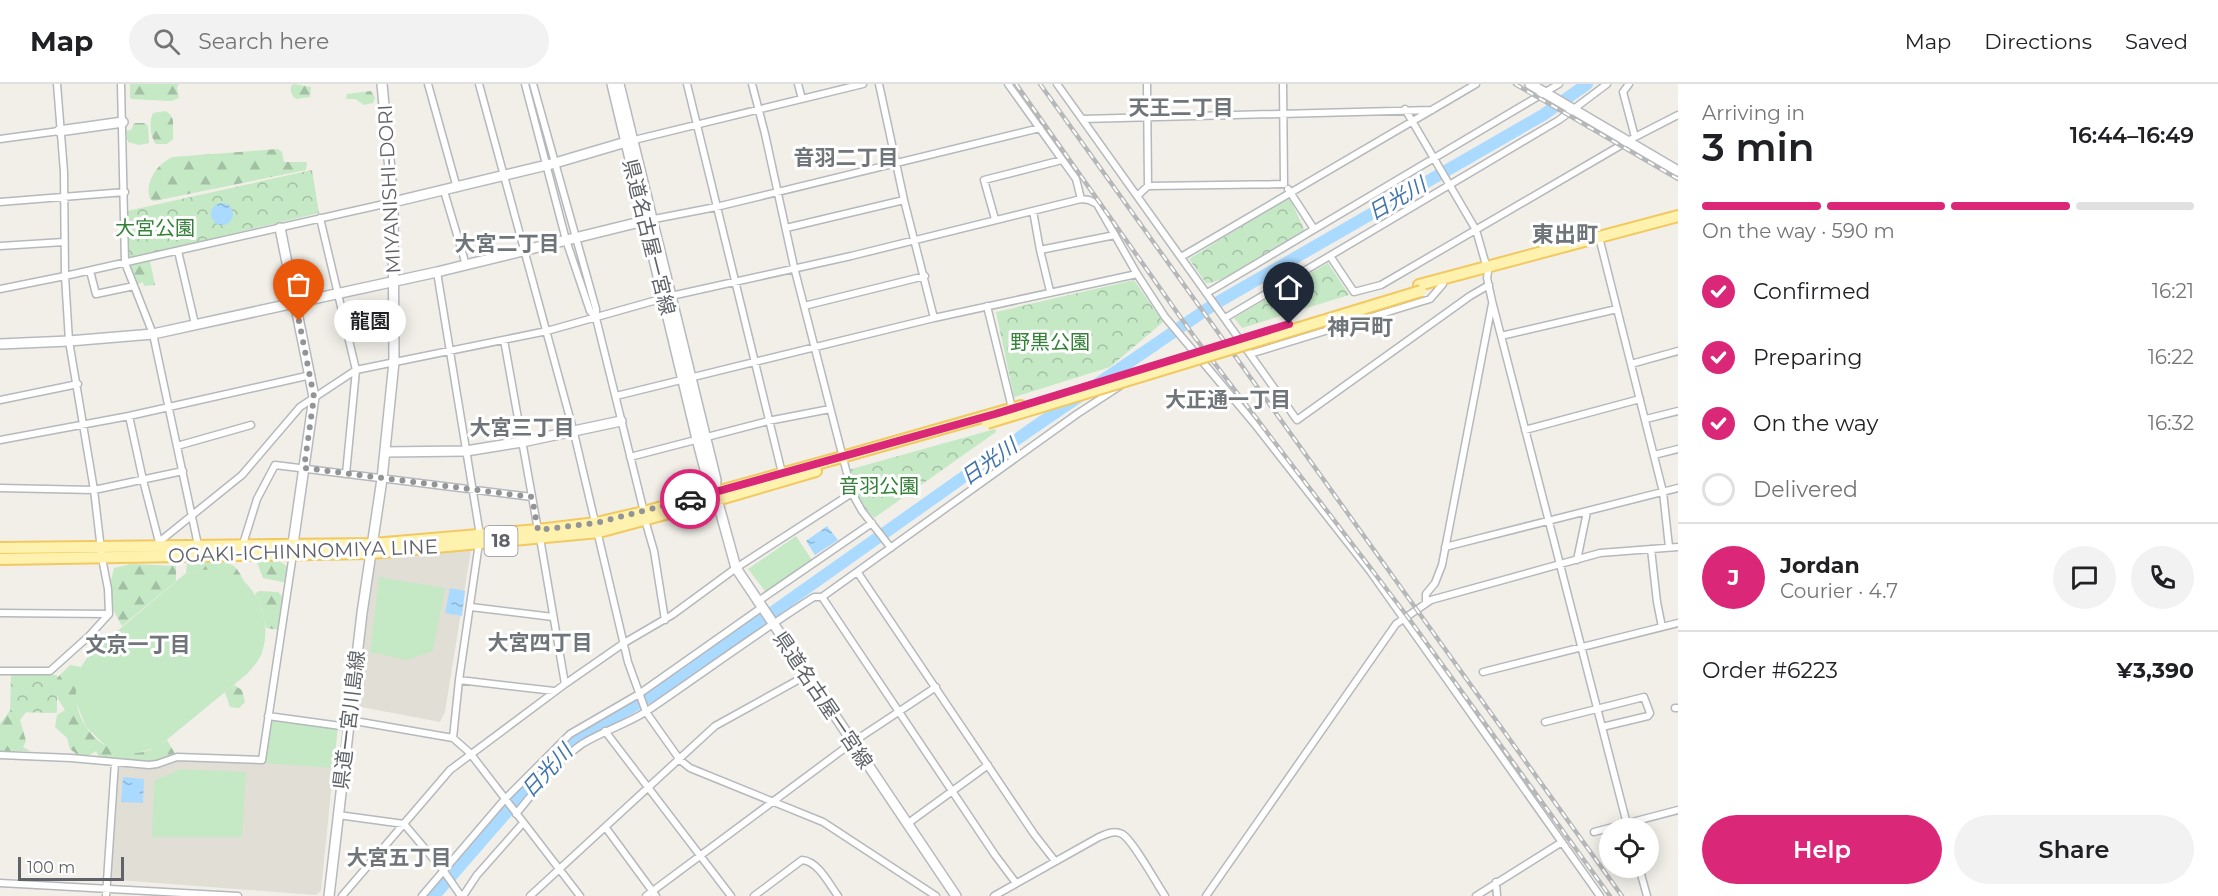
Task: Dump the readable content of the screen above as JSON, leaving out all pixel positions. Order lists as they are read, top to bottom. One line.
{"streets":{"main road":["18","OGAKI-ICHINNOMIYA LINE"],"street":["MIYANISHI-DORI","県道名古屋一宮線","県道一宮川島線"]},"crossings":[["MIYANISHI-DORI","OGAKI-ICHINNOMIYA LINE"],["MIYANISHI-DORI","県道一宮川島線"],["県道名古屋一宮線","OGAKI-ICHINNOMIYA LINE"],["OGAKI-ICHINNOMIYA LINE","県道一宮川島線"]],"districts":["天王二丁目","音羽二丁目","東出町","大宮二丁目","神戸町","大正通一丁目","大宮三丁目","大宮四丁目","文京一丁目","大宮五丁目"],"water":["日光川"],"parks":["大宮公園","野黒公園","音羽公園"],"places":["龍園"],"scale_bar":"100 m","page":{"header":"Map","search":"Search here","nav":["Map","Directions","Saved"],"heading":["3 min","Arriving in","16:44–16:49"],"panel":["Jordan","Courier · 4.7","Order #6223","¥3,390"],"bar":"On the way · 590 m","list":[["Confirmed","16:21"],["Preparing","16:22"],["On the way","16:32"],"Delivered"],"bubble":"龍園","round":"J","buttons":["Help","Share"],"scale":"100 m"}}
